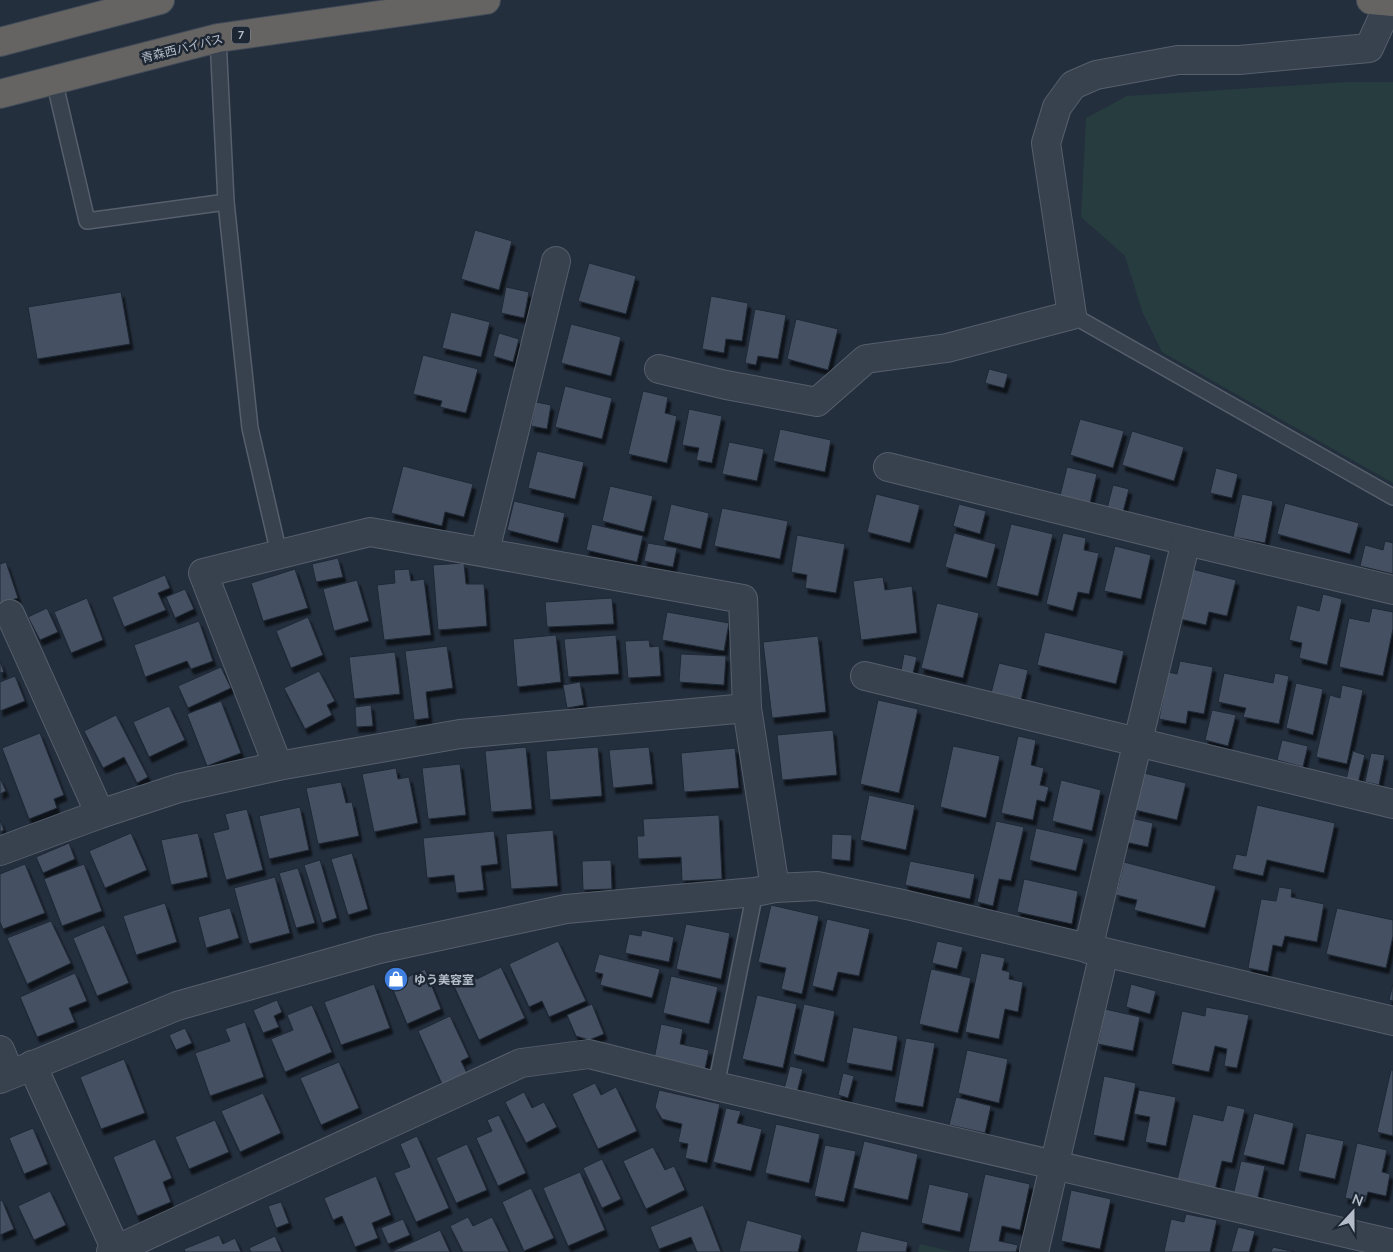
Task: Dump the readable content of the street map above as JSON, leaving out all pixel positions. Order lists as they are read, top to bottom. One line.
{"streets":{"highway":["7","青森西バイパス"]},"places":{"shop":["ゆう美容室"]},"north":"top"}
